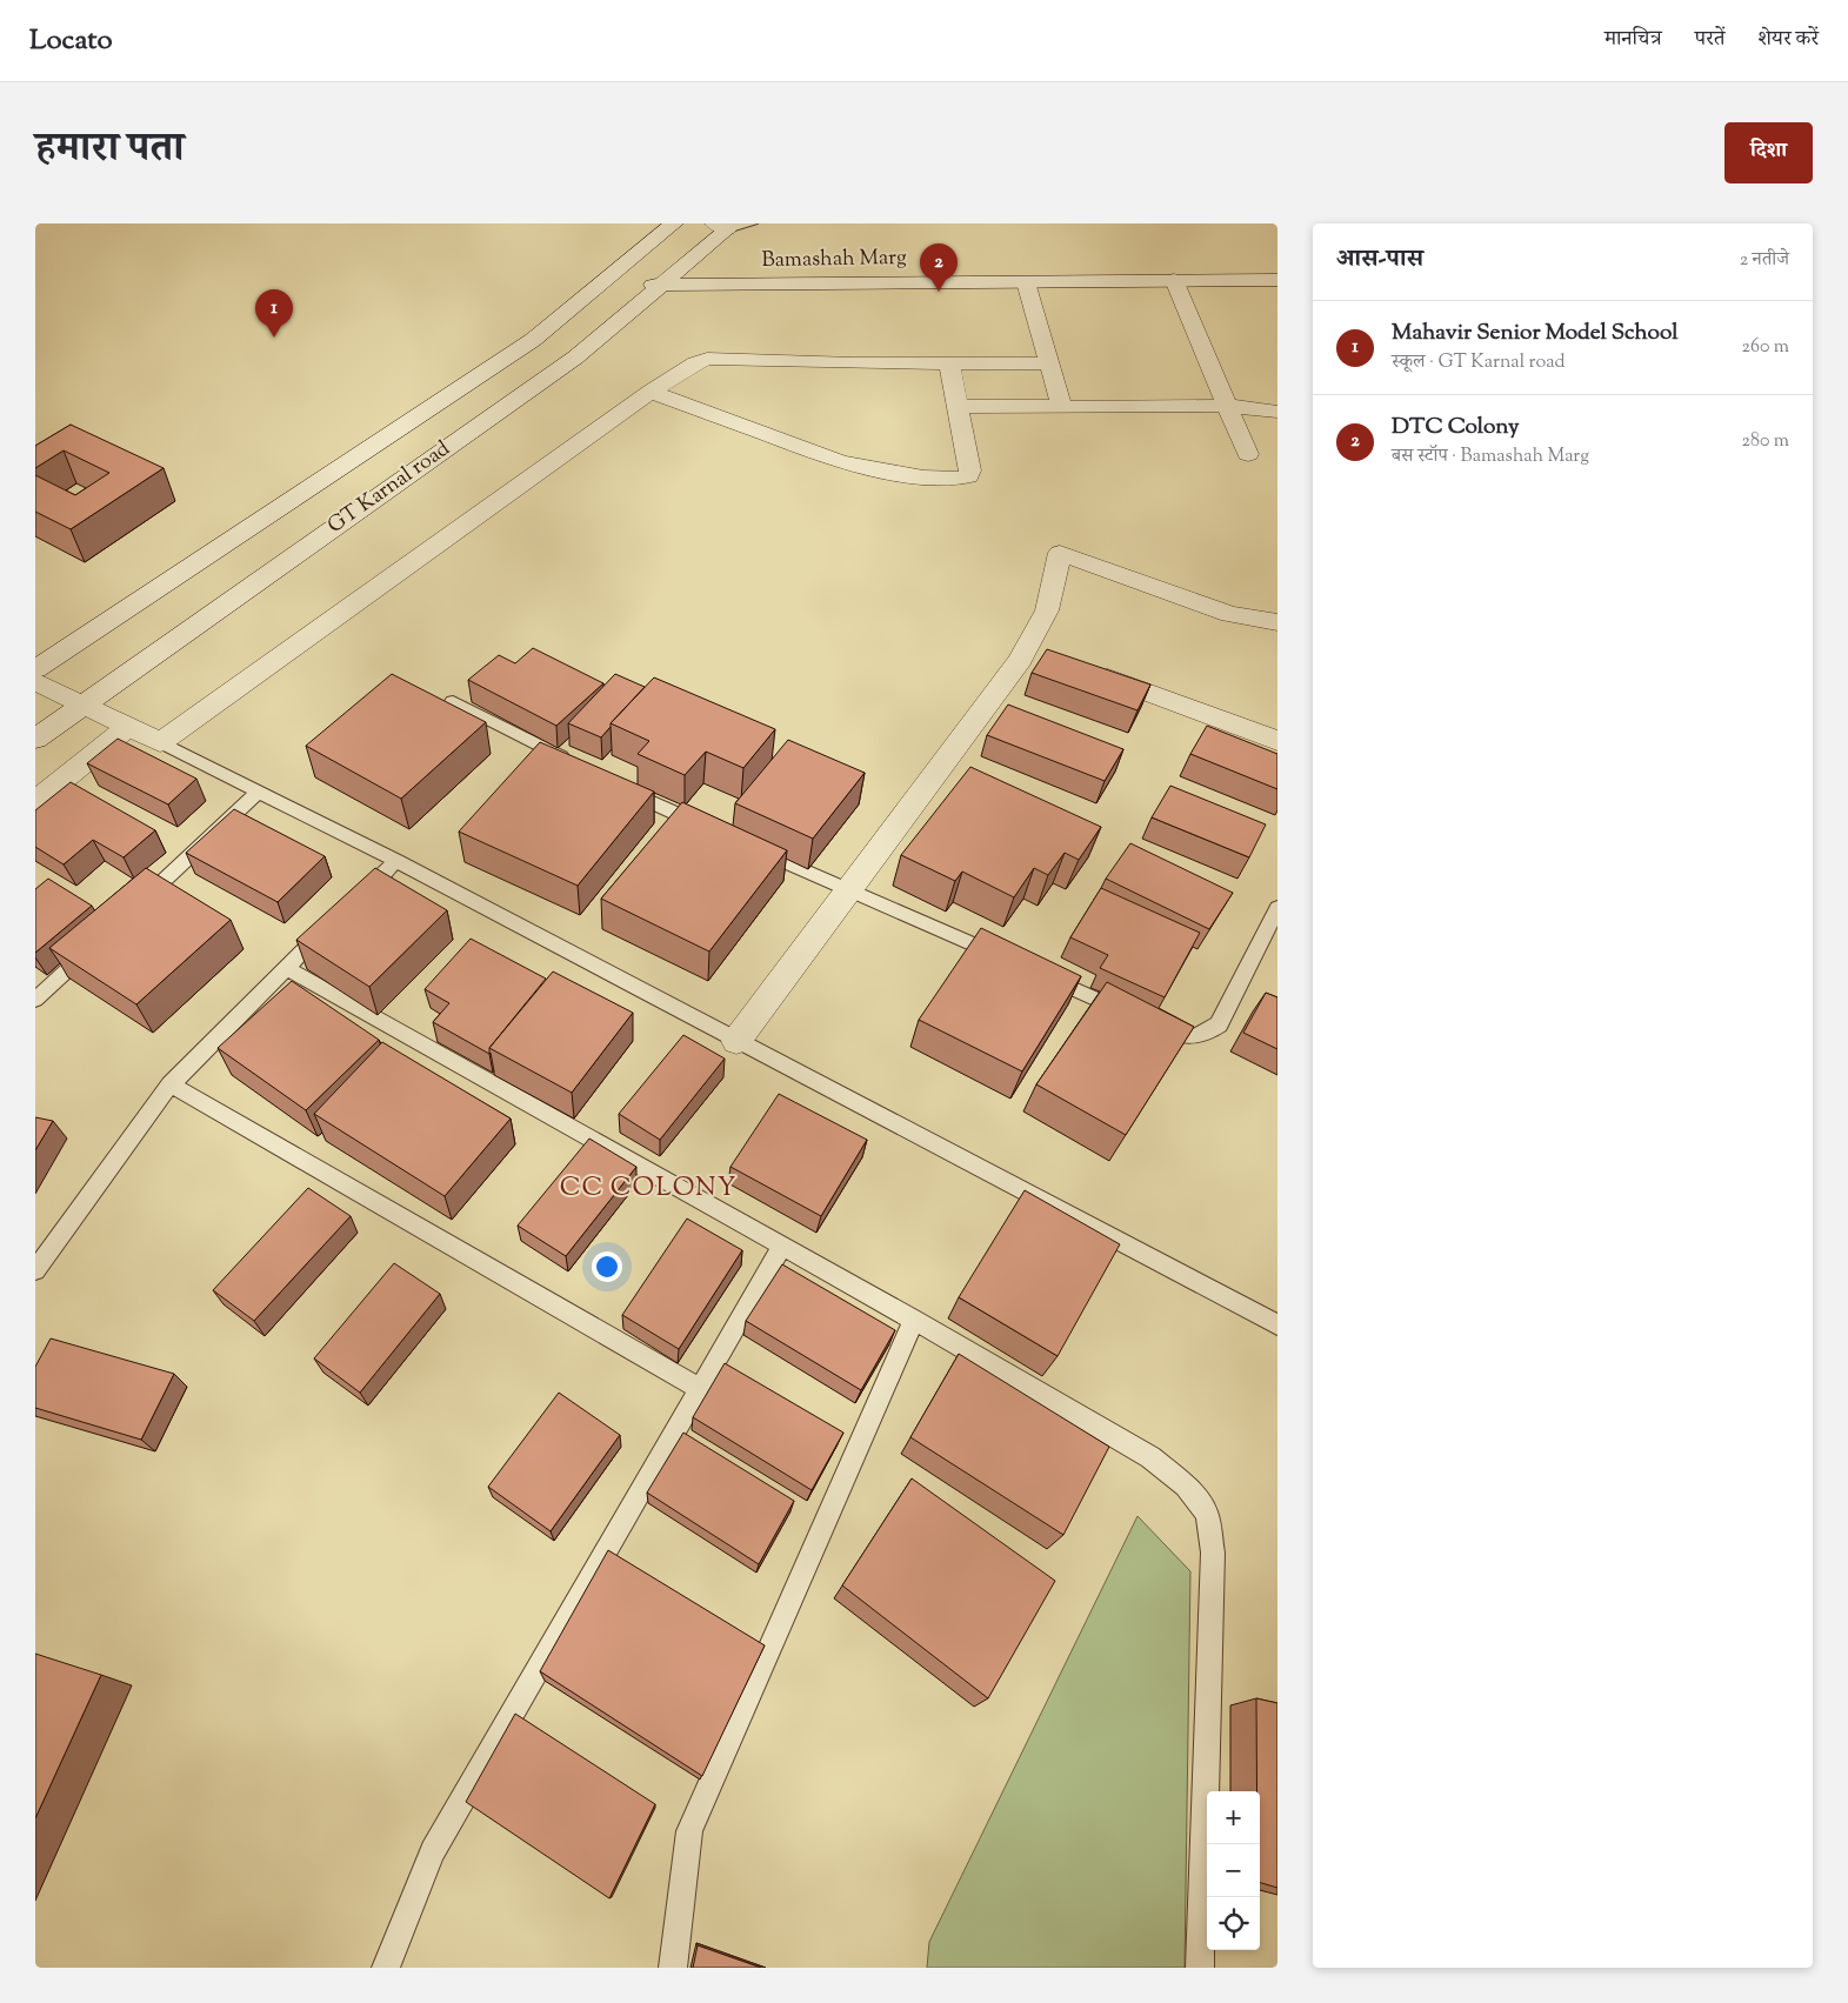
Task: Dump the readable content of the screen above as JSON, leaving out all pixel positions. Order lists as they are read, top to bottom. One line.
{"streets":{"street":["Bamashah Marg","GT Karnal road"]},"crossings":[["Bamashah Marg","GT Karnal road"]],"districts":["CC COLONY"],"page":{"header":"Locato","nav":["मानचित्र","परतें","शेयर करें"],"title":"हमारा पता","buttons":"दिशा","heading":["आस-पास","2 नतीजे"],"pins":["2","1"],"list":[{"mark":"1","name":"Mahavir Senior Model School","note":"स्कूल · GT Karnal road","value":"260 m"},{"mark":"2","name":"DTC Colony","note":"बस स्टॉप · Bamashah Marg","value":"280 m"}],"map_buttons":["+","−"]}}
